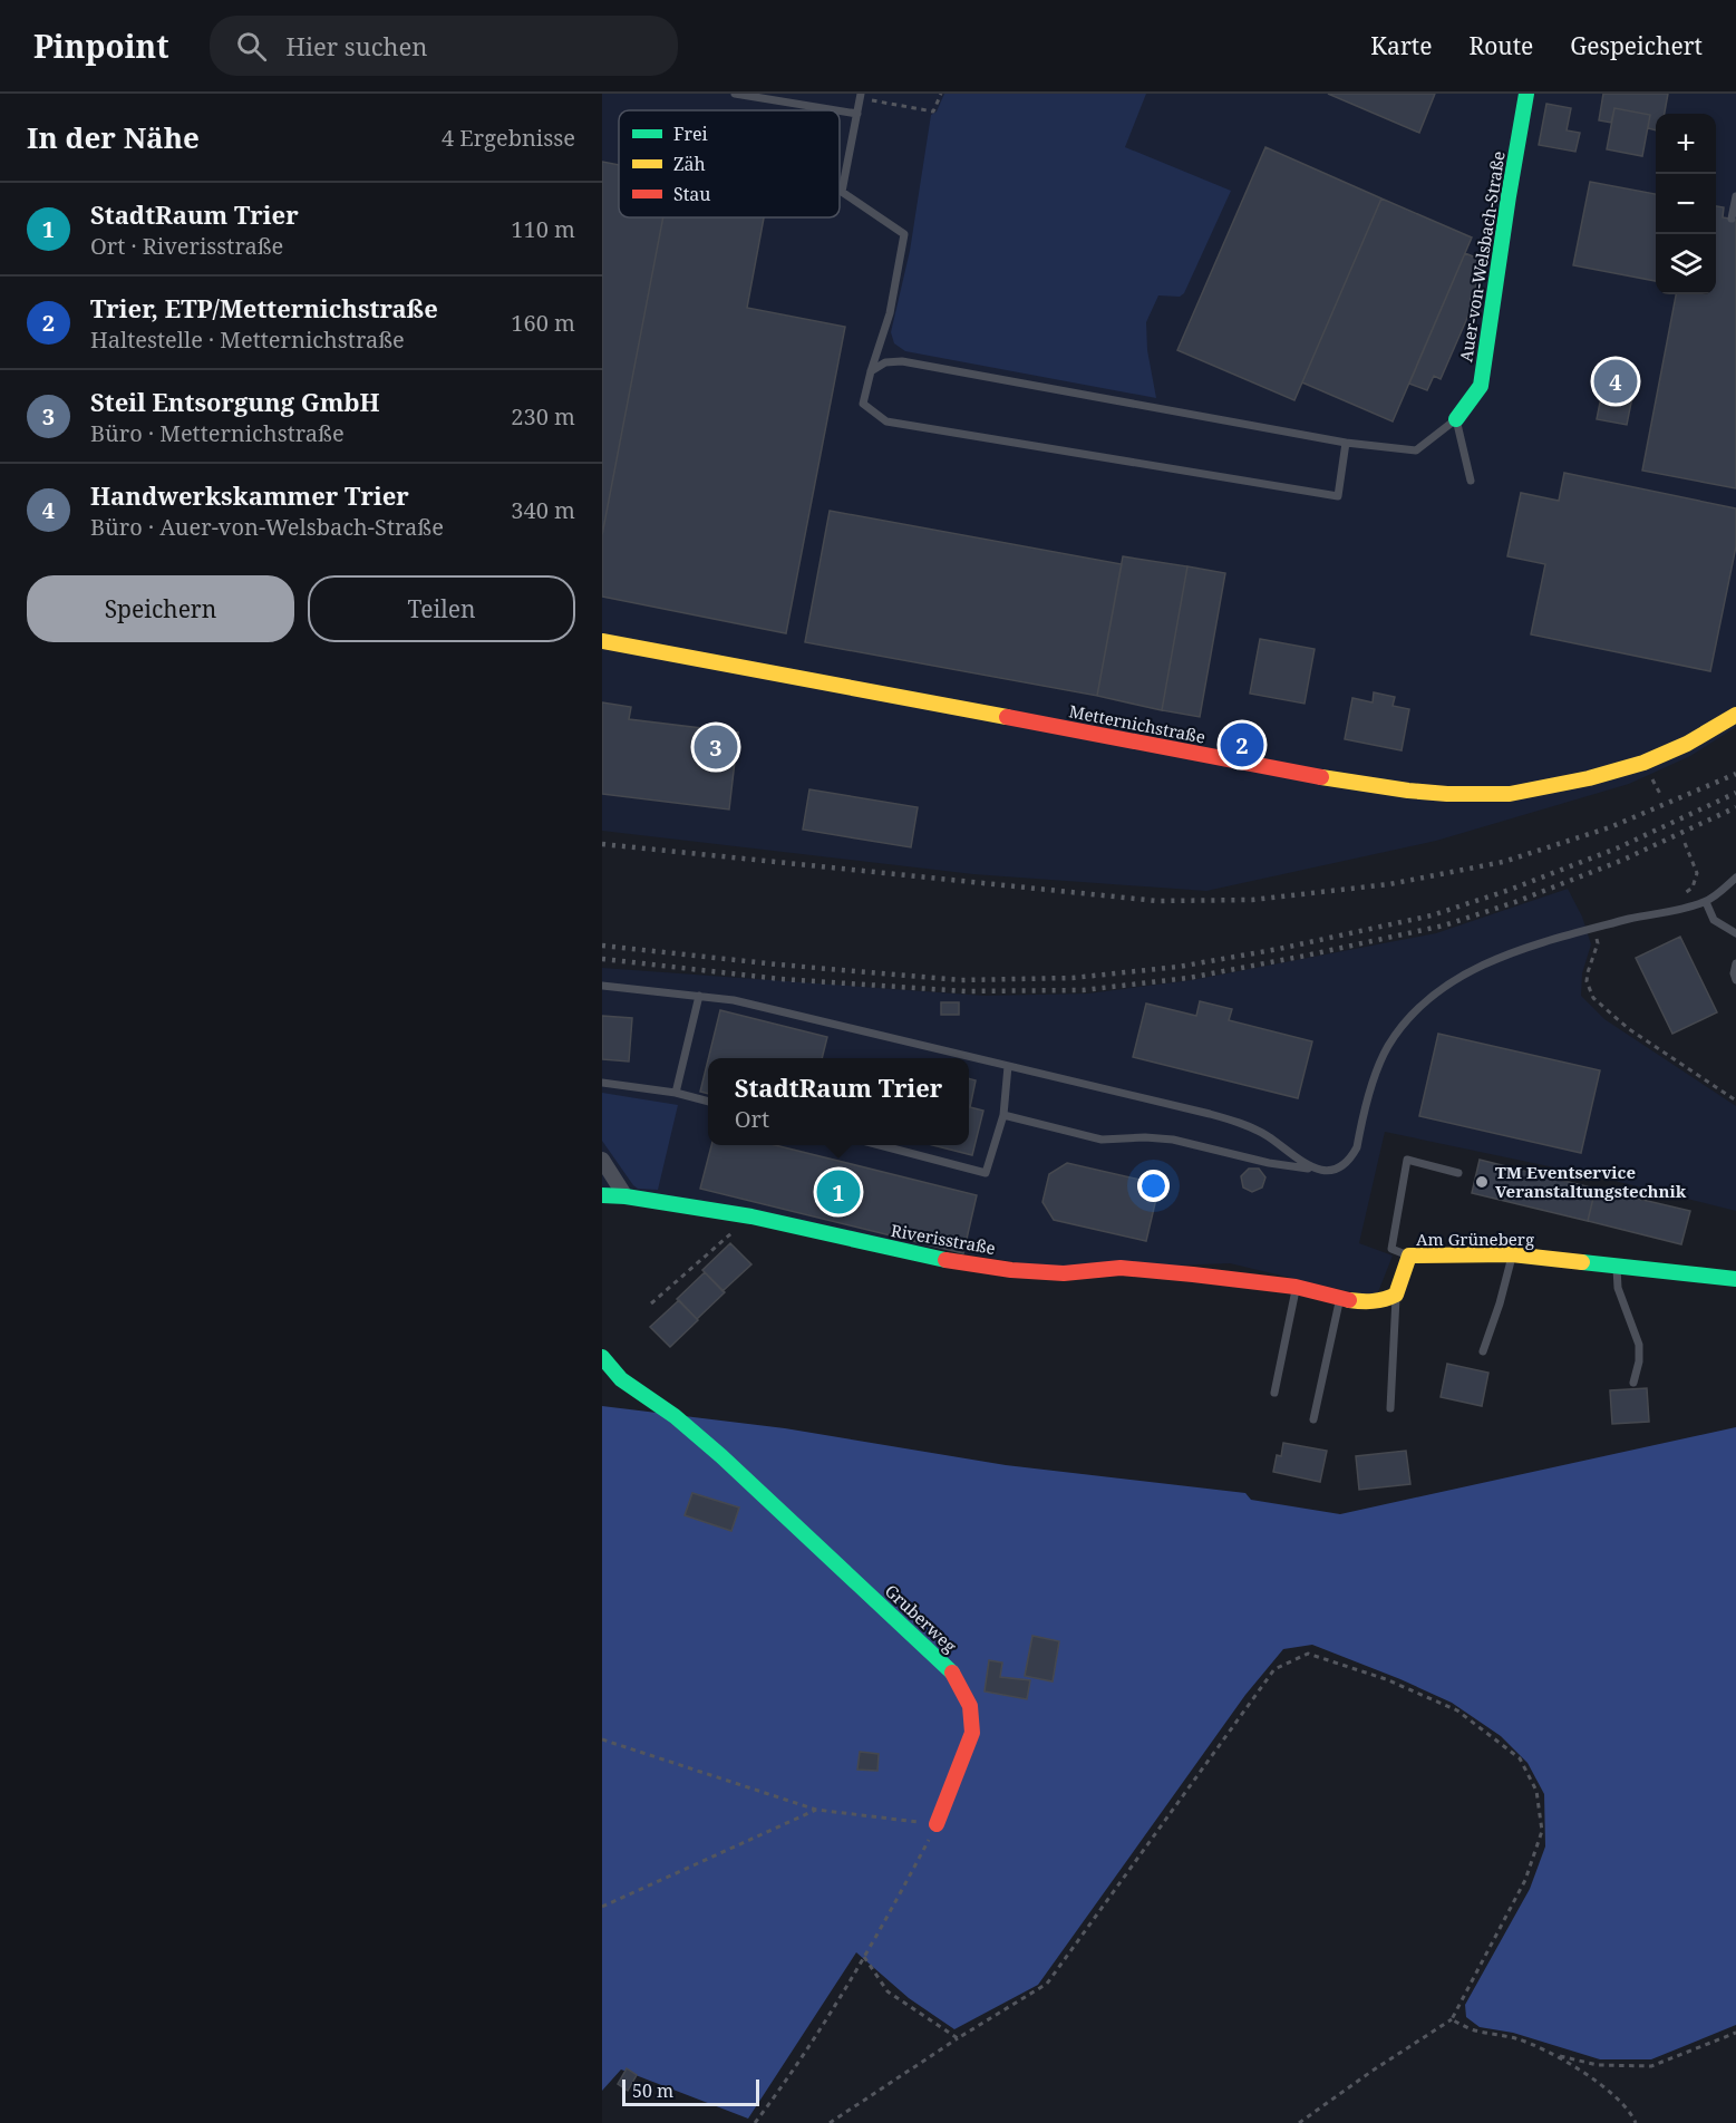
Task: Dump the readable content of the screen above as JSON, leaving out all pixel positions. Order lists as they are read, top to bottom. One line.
{"streets":{"street":["Auer-von-Welsbach-Straße","Metternichstraße","Riverisstraße","Am Grüneberg","Gruberweg"]},"places":["TM Eventservice Veranstaltungstechnik"],"legend":["Frei","Zäh","Stau"],"scale_bar":"50 m","page":{"header":"Pinpoint","search":"Hier suchen","nav":["Karte","Route","Gespeichert"],"heading":["In der Nähe","4 Ergebnisse"],"map_buttons":["+","−"],"list":[{"mark":"1","name":"StadtRaum Trier","note":"Ort · Riverisstraße","value":"110 m"},{"mark":"2","name":"Trier, ETP/Metternichstraße","note":"Haltestelle · Metternichstraße","value":"160 m"},{"mark":"3","name":"Steil Entsorgung GmbH","note":"Büro · Metternichstraße","value":"230 m"},{"mark":"4","name":"Handwerkskammer Trier","note":"Büro · Auer-von-Welsbach-Straße","value":"340 m"}],"pins":["4","2","3","1"],"buttons":["Speichern","Teilen"],"popup":["StadtRaum Trier","Ort"],"scale":"50 m"}}
